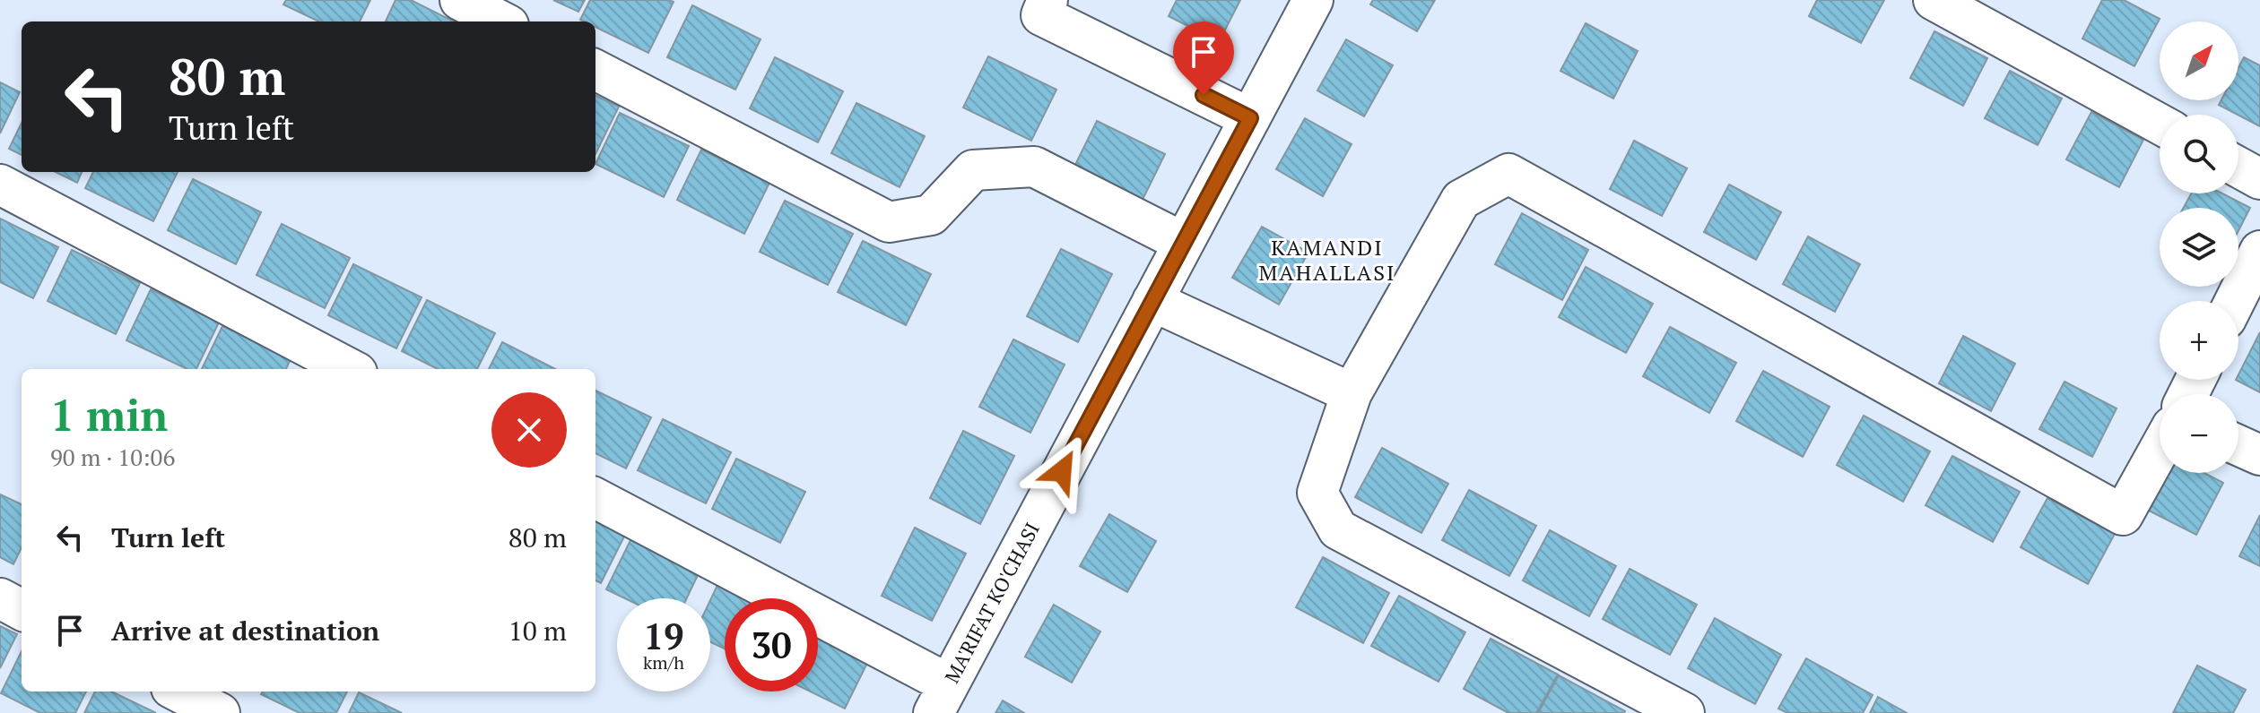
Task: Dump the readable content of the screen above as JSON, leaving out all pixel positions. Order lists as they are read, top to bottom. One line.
{"streets":{"street":["MA'RIFAT KO'CHASI"]},"districts":["KAMANDI MAHALLASI"],"north":"top right","page":{"map_buttons":["+","−"],"turn":["80 m","Turn left"],"heading":["1 min","90 m · 10:06"],"list":[{"name":"Turn left","value":"80 m"},{"name":"Arrive at destination","value":"10 m"}],"speed":"19 km/h","limit":"30"}}
